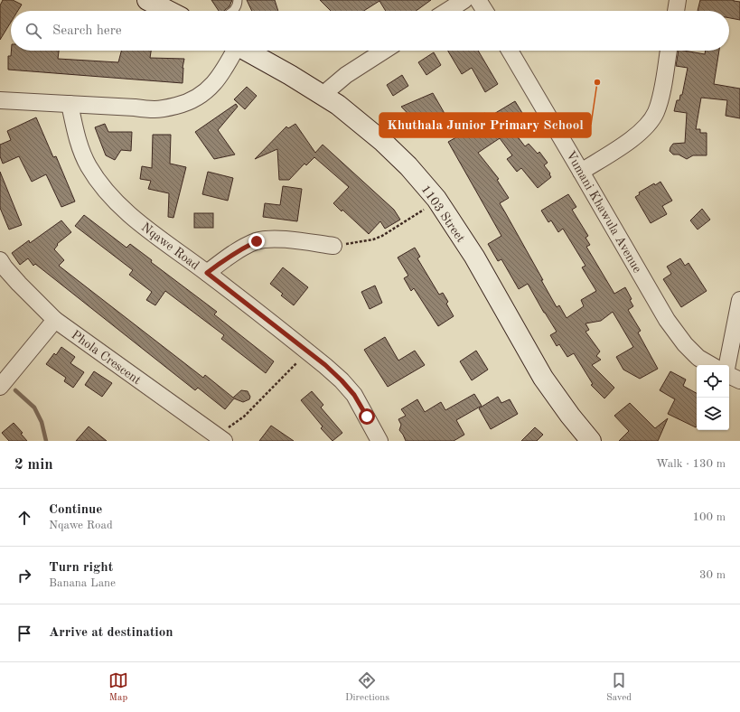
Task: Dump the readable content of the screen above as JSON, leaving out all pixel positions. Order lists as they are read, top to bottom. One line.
{"streets":{"street":["Vumani Khawula Avenue","1103 Street","Nqawe Road","Phola Crescent"]},"places":["Khuthala Junior Primary School"],"page":{"search":"Search here","heading":["2 min","Walk · 130 m"],"list":[["Continue","Nqawe Road","100 m"],["Turn right","Banana Lane","30 m"],"Arrive at destination"],"nav":["Map","Directions","Saved"]}}
